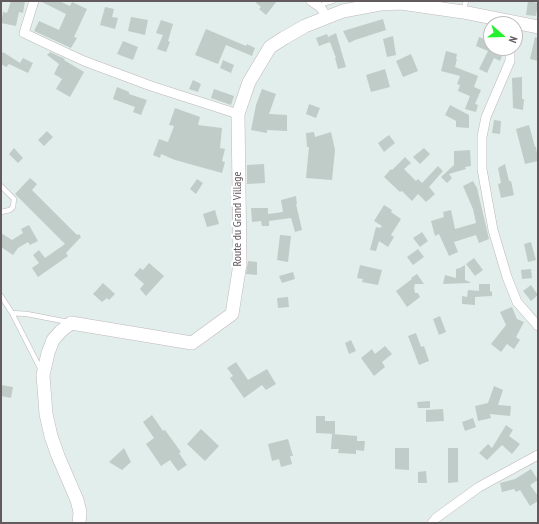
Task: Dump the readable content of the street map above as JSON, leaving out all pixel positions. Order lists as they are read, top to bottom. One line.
{"streets":{"street":["Route du Grand Village"]},"north":"right"}
